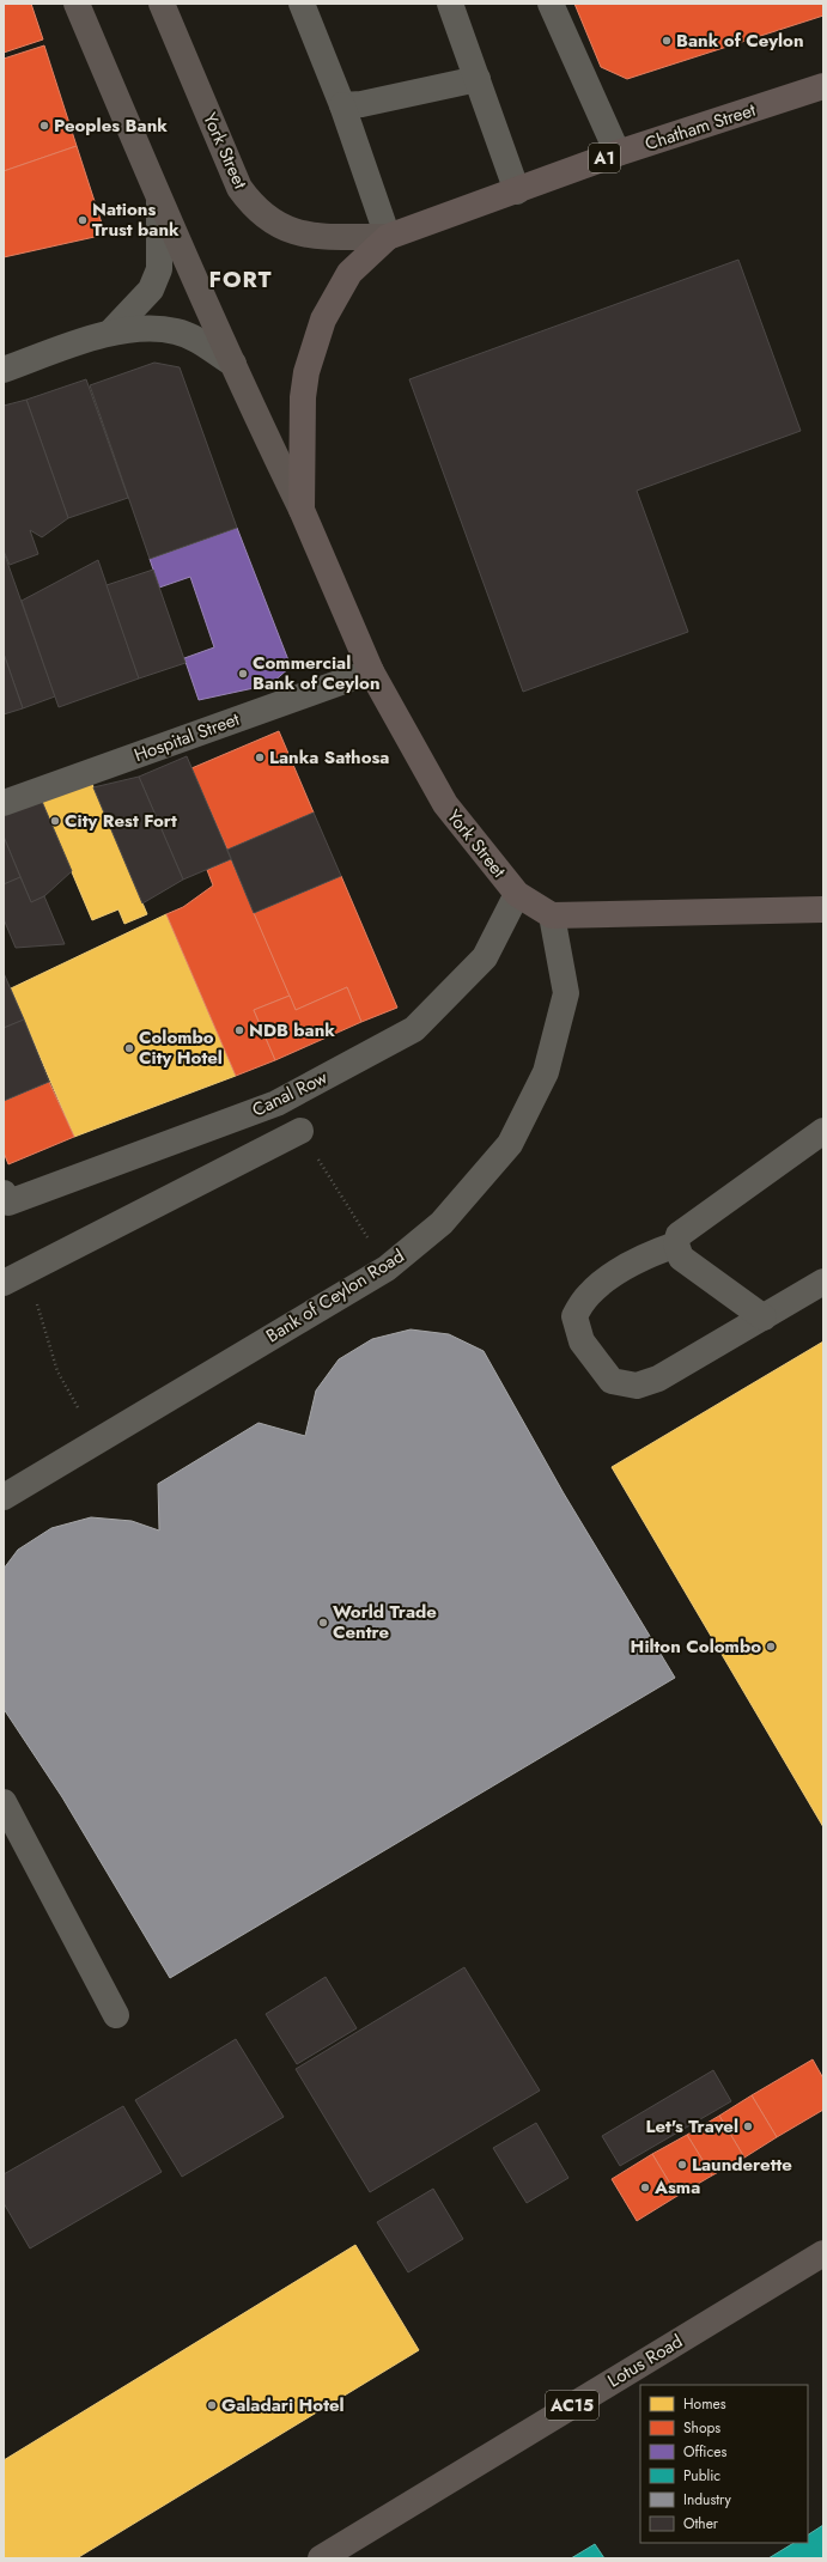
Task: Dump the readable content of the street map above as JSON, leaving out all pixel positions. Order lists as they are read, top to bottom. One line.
{"streets":{"highway":["Chatham Street","York Street","A1"],"main road":["Lotus Road","AC15"],"street":["Hospital Street","Canal Row","Bank of Ceylon Road"]},"crossings":[["Chatham Street","York Street"],["York Street","Hospital Street"],["York Street","Canal Row"],["York Street","Bank of Ceylon Road"]],"districts":["FORT"],"places":["Bank of Ceylon","Peoples Bank","Nations Trust bank","Commercial Bank of Ceylon","Lanka Sathosa","City Rest Fort","NDB bank","Colombo City Hotel","World Trade Centre","Hilton Colombo","Let's Travel","Launderette","Asma","Galadari Hotel"],"legend":["Homes","Shops","Offices","Public","Industry","Other"]}
